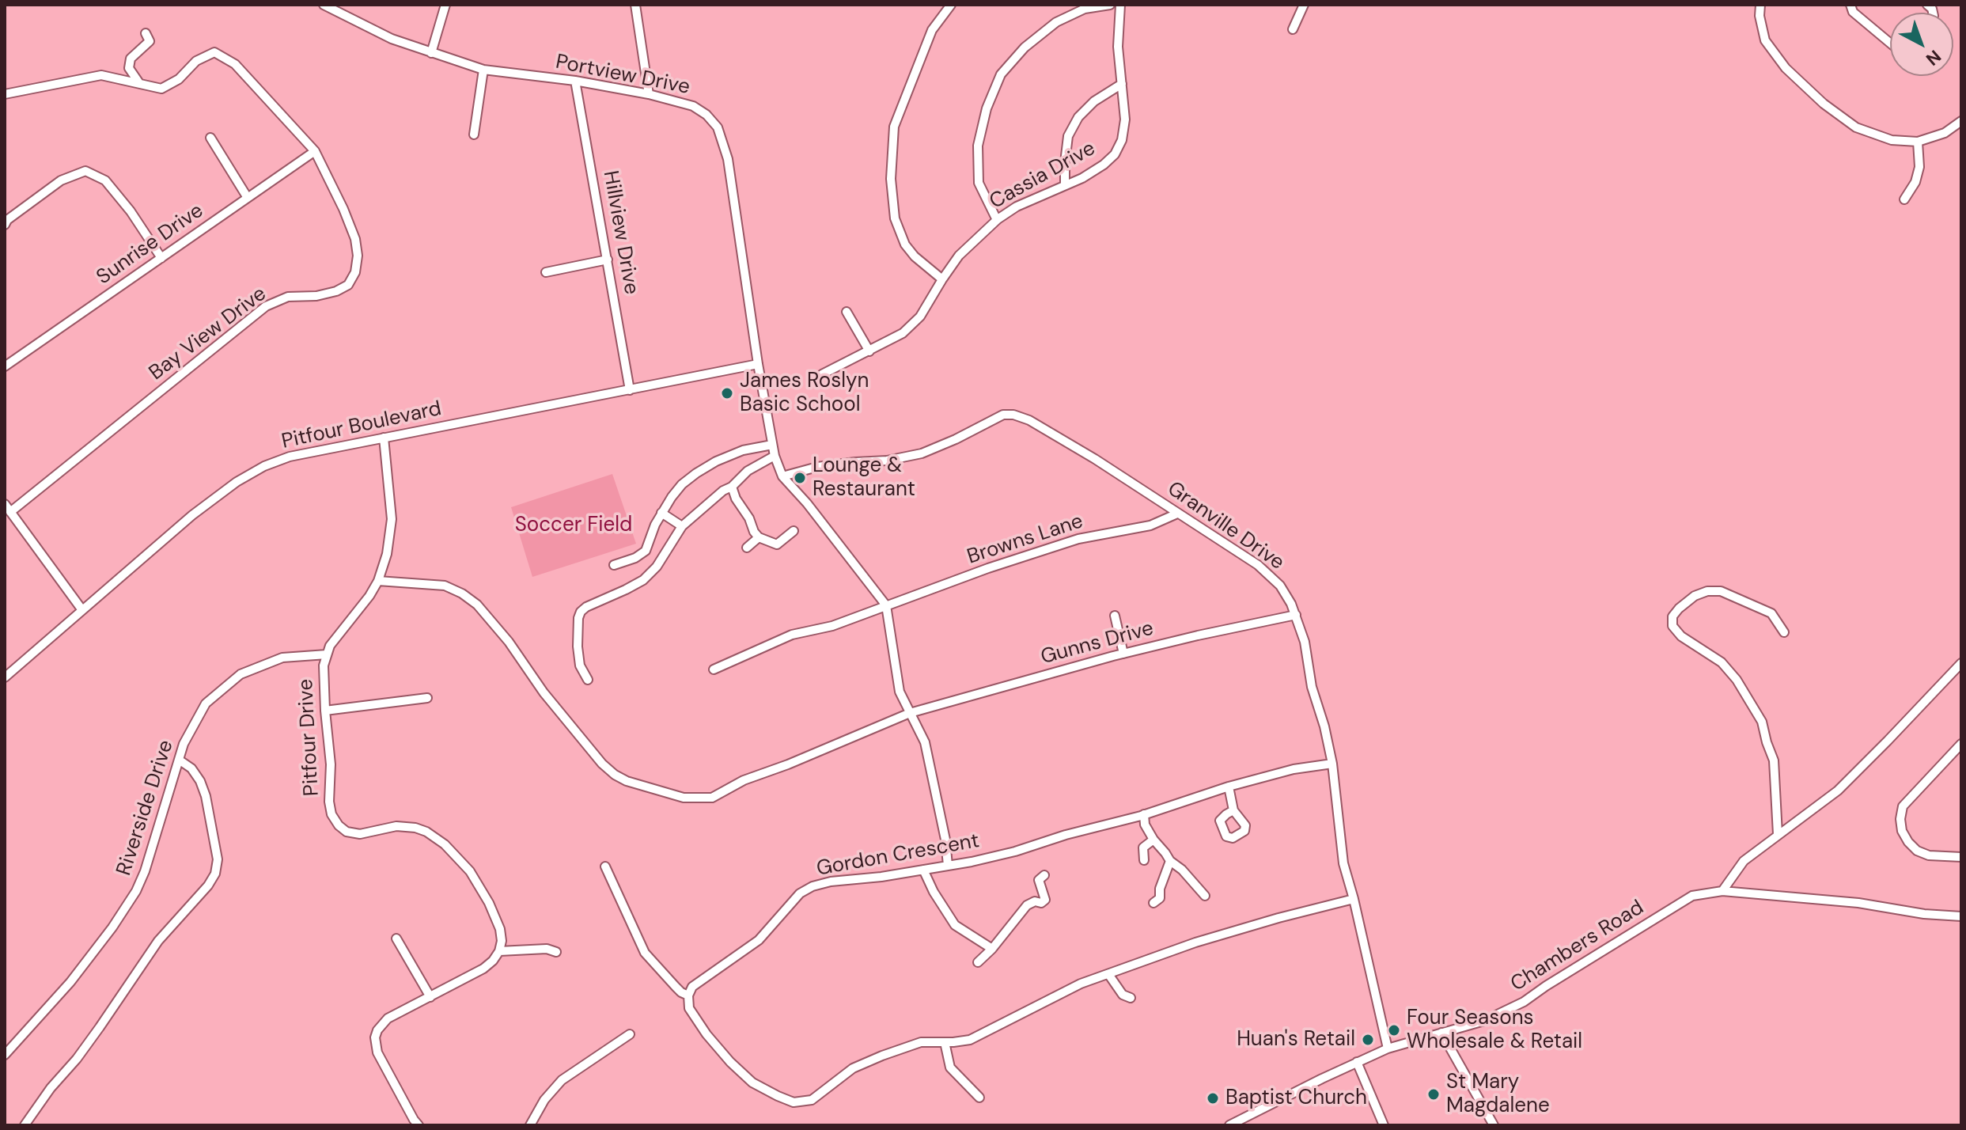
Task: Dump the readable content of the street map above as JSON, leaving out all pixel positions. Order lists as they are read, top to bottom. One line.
{"streets":{"street":["Portview Drive","Cassia Drive","Hillview Drive","Sunrise Drive","Bay View Drive","Pitfour Boulevard","Granville Drive","Browns Lane","Gunns Drive","Pitfour Drive","Riverside Drive","Gordon Crescent","Chambers Road"]},"crossings":[["Portview Drive","Hillview Drive"],["Portview Drive","Pitfour Boulevard"],["Portview Drive","Granville Drive"],["Hillview Drive","Pitfour Boulevard"],["Sunrise Drive","Bay View Drive"],["Pitfour Boulevard","Pitfour Drive"],["Granville Drive","Browns Lane"],["Granville Drive","Gunns Drive"],["Granville Drive","Gordon Crescent"],["Granville Drive","Chambers Road"],["Gunns Drive","Pitfour Drive"],["Pitfour Drive","Riverside Drive"]],"parks":["Soccer Field"],"places":["James Roslyn Basic School","Lounge & Restaurant","Four Seasons Wholesale & Retail","Huan's Retail","St Mary Magdalene","Baptist Church"],"north":"bottom right"}
